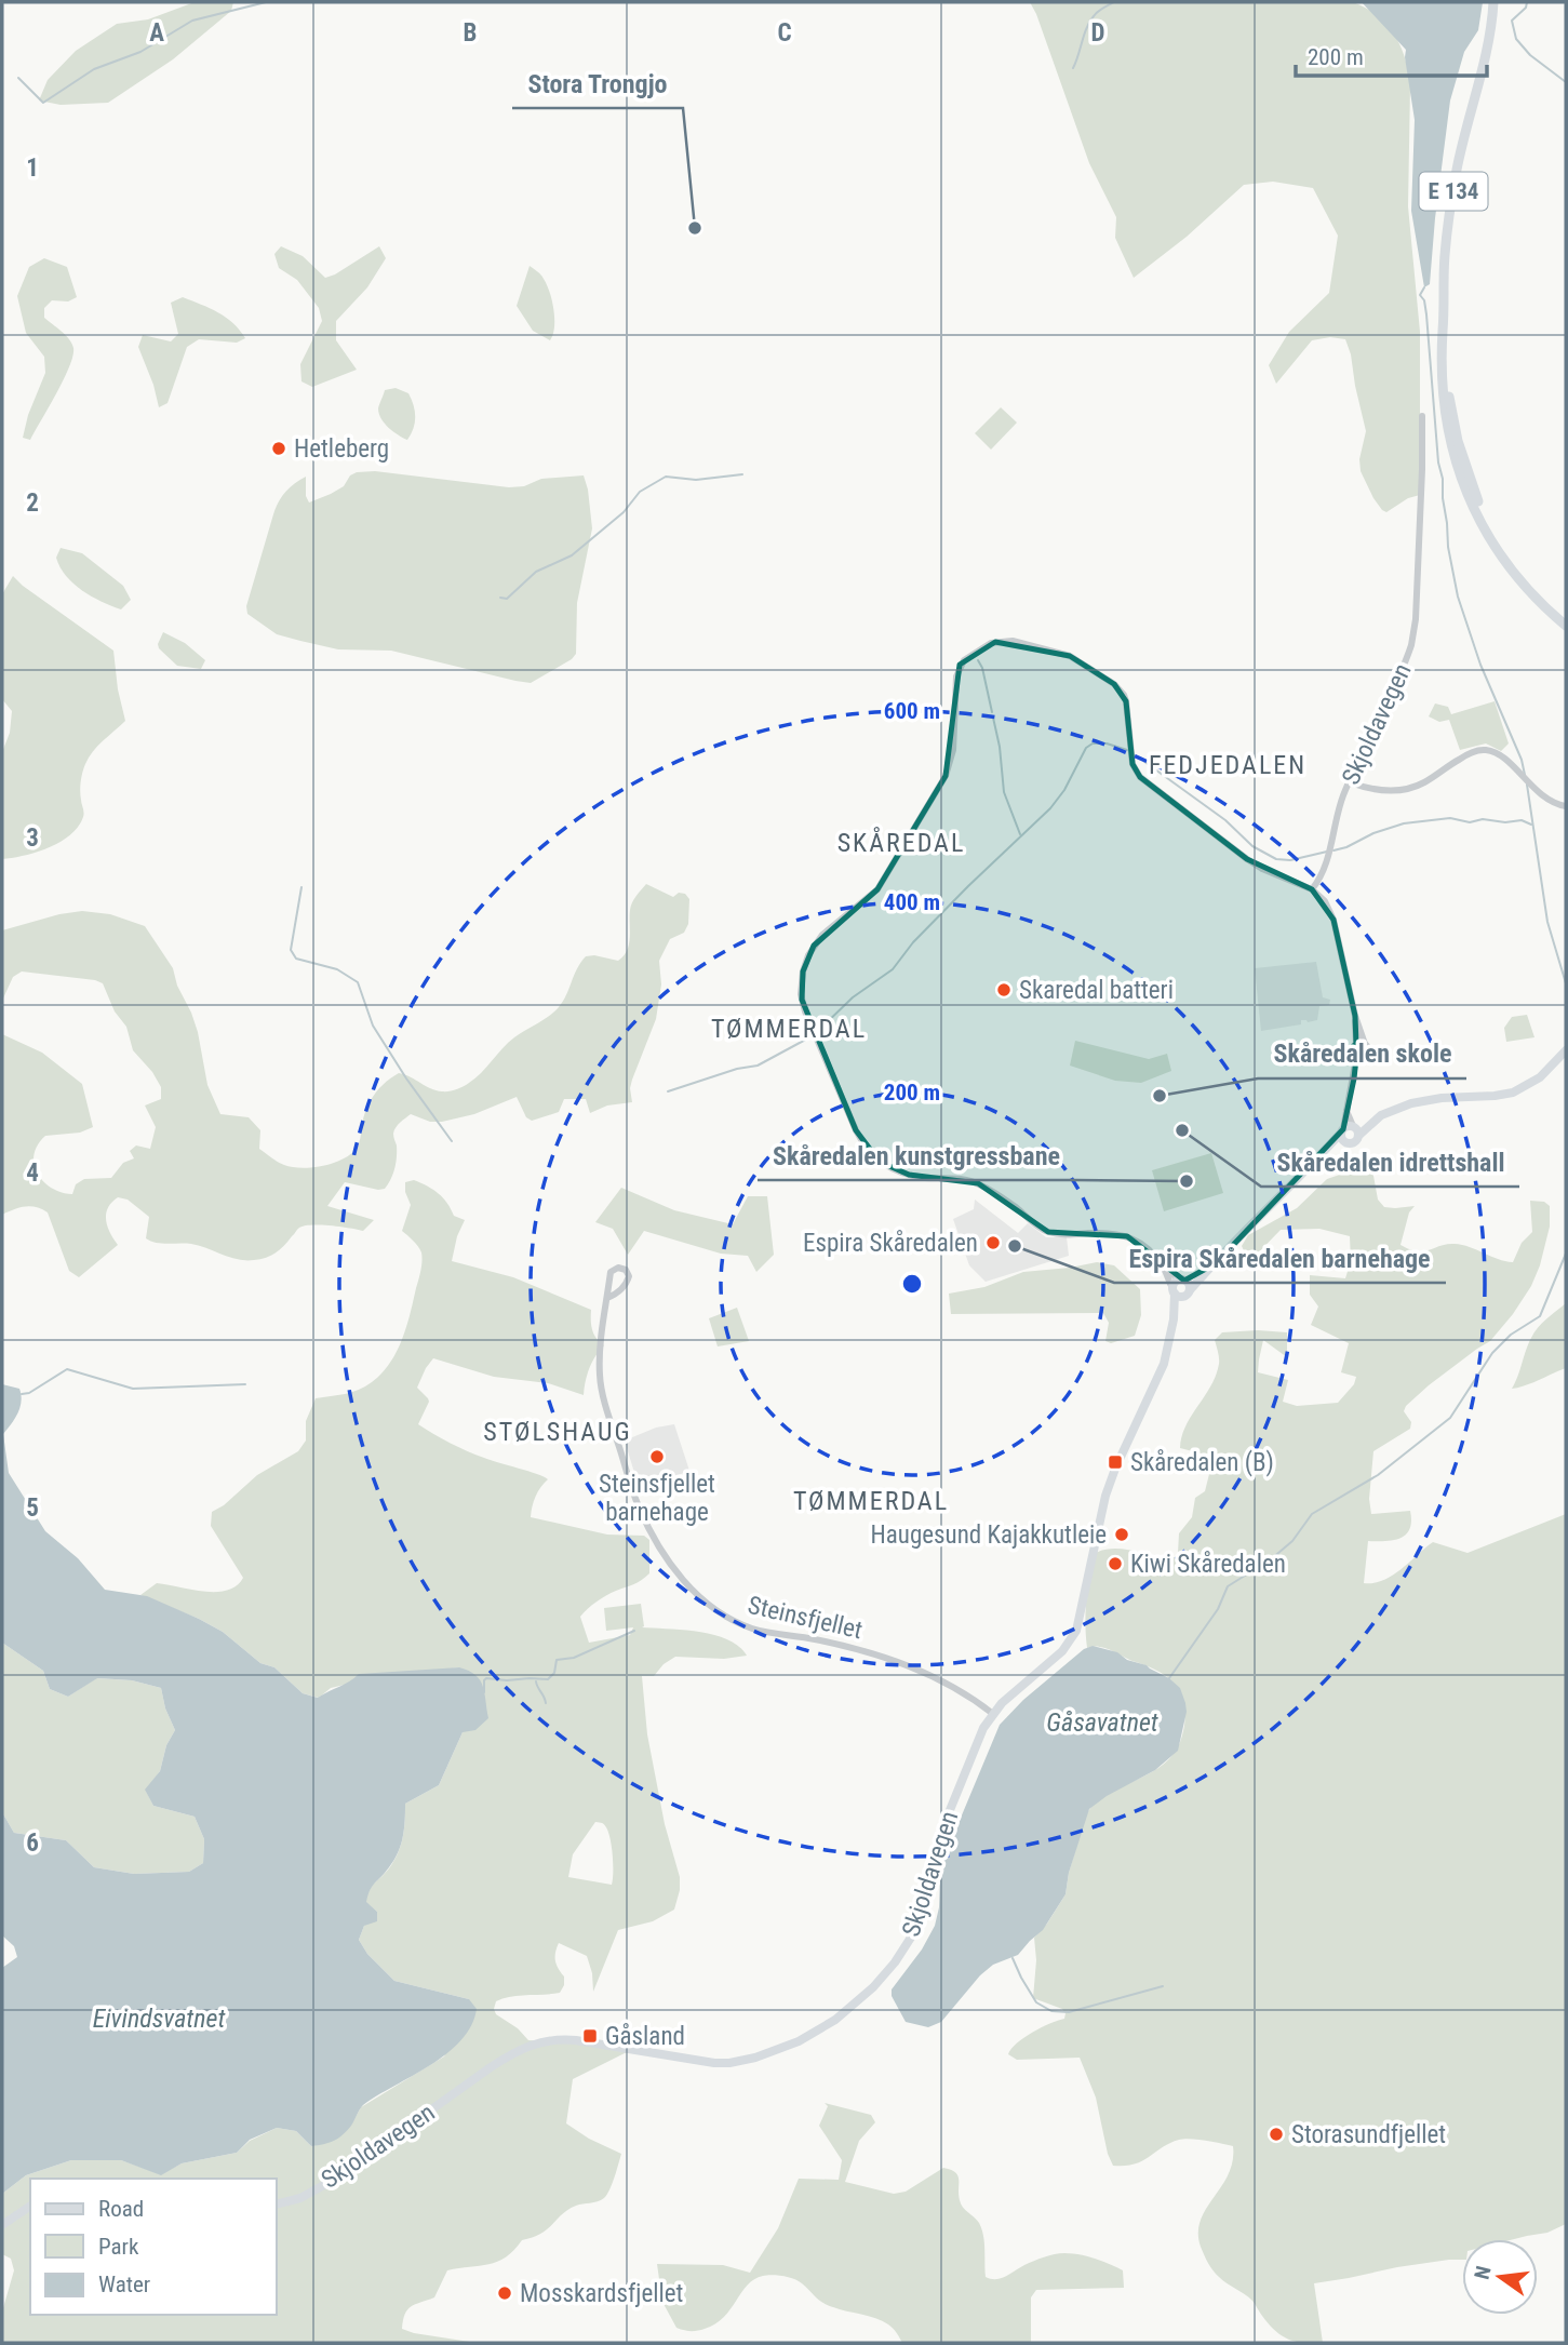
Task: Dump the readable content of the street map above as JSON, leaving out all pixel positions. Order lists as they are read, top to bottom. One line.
{"streets":{"highway":["E 134"],"main road":["Skjoldavegen"],"street":["Steinsfjellet"]},"crossings":[["Skjoldavegen","Steinsfjellet"]],"districts":["FEDJEDALEN","SKÅREDAL","TØMMERDAL","STØLSHAUG","TØMMERDAL"],"water":["Gåsavatnet","Eivindsvatnet"],"places":{"other":["Stora Trongjo","Hetleberg","Skaredal batteri","Skåredalen skole","Skåredalen idrettshall","Skåredalen kunstgressbane","Espira Skåredalen","Espira Skåredalen barnehage","Steinsfjellet barnehage","Haugesund Kajakkutleie","Kiwi Skåredalen","Storasundfjellet","Mosskardsfjellet"],"transit":["Skåredalen (B)","Gåsland"]},"legend":["Road","Park","Water"],"scale_bar":"200 m","north":"left","grid":{"columns":["A","B","C","D"],"rows":["1","2","3","4","5","6"]},"rings":["600 m","400 m","200 m"]}
